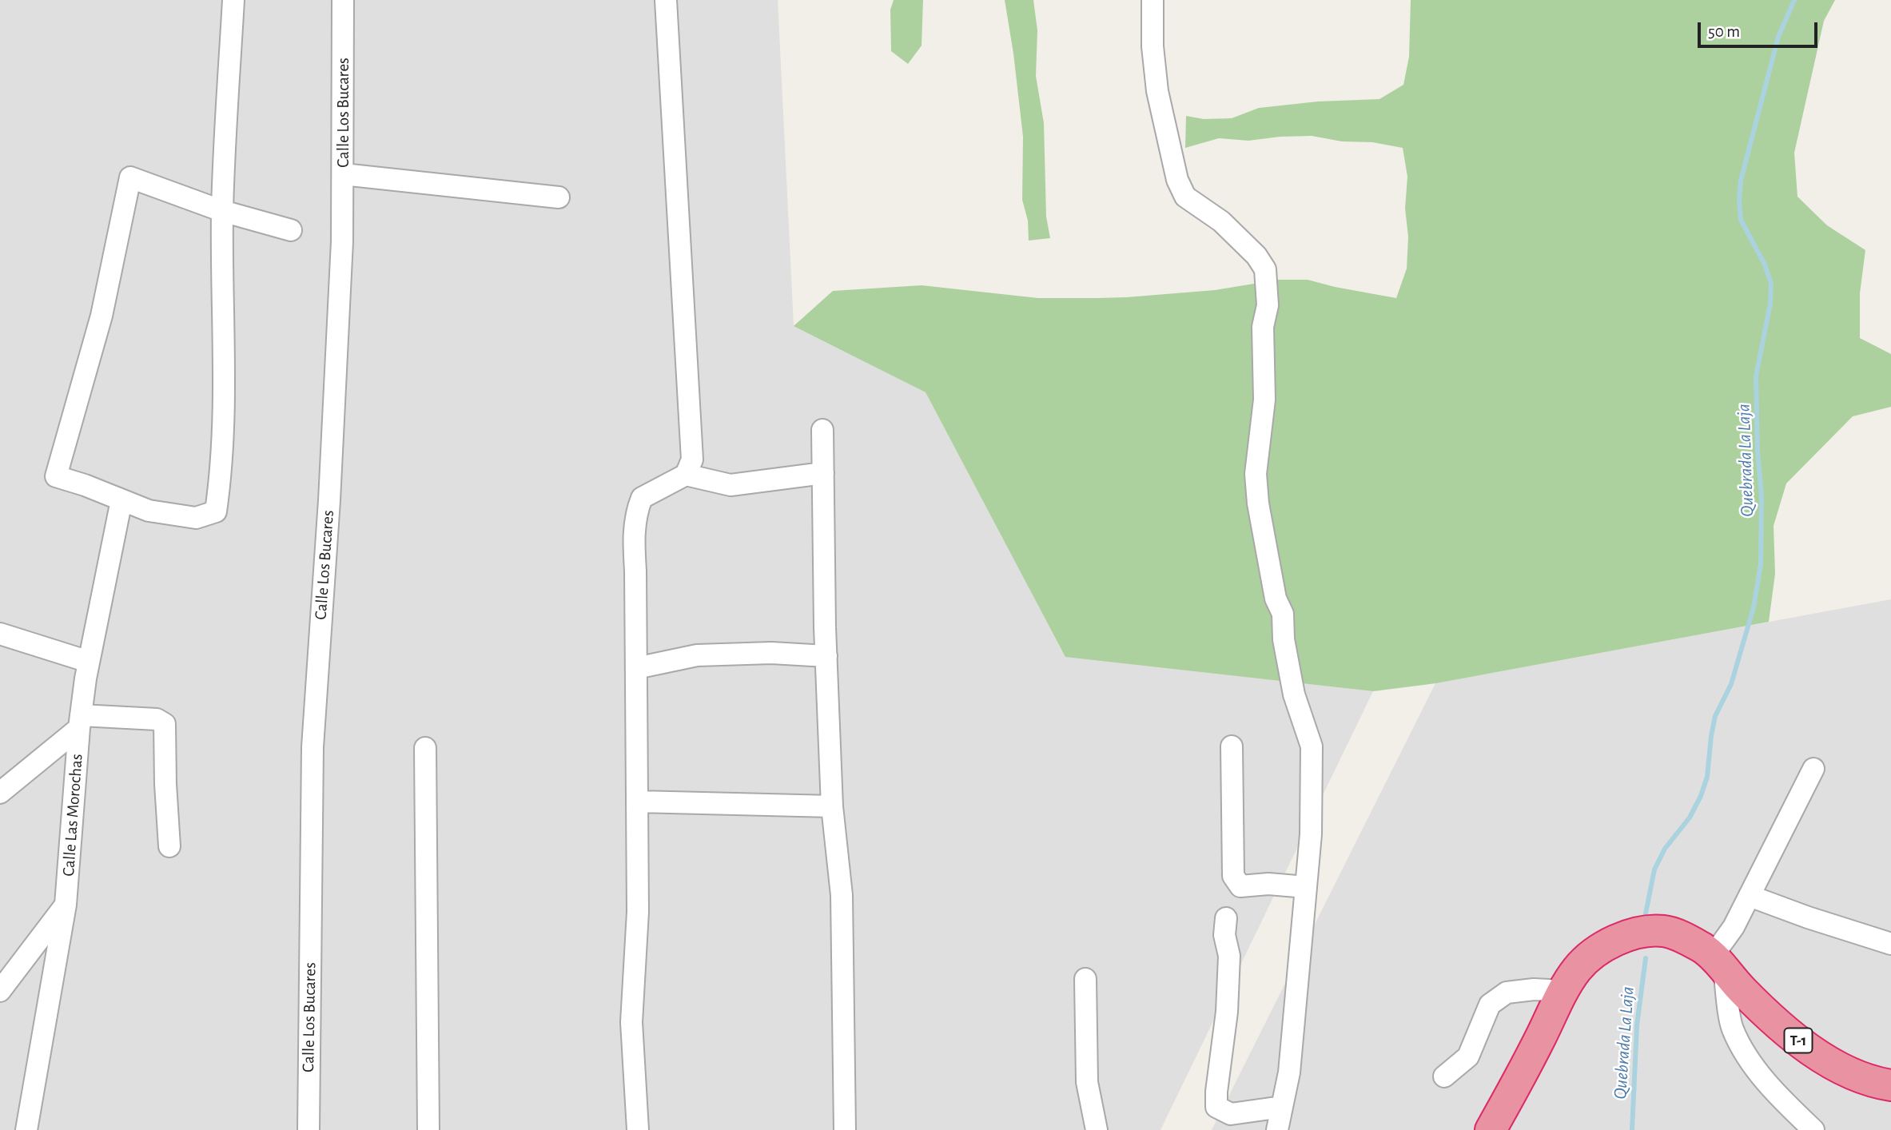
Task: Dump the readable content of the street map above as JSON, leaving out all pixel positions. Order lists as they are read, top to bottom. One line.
{"streets":{"highway":["T-1"],"street":["Calle Los Bucares","Calle Las Morochas"]},"water":["Quebrada La Laja"],"scale_bar":"50 m"}
